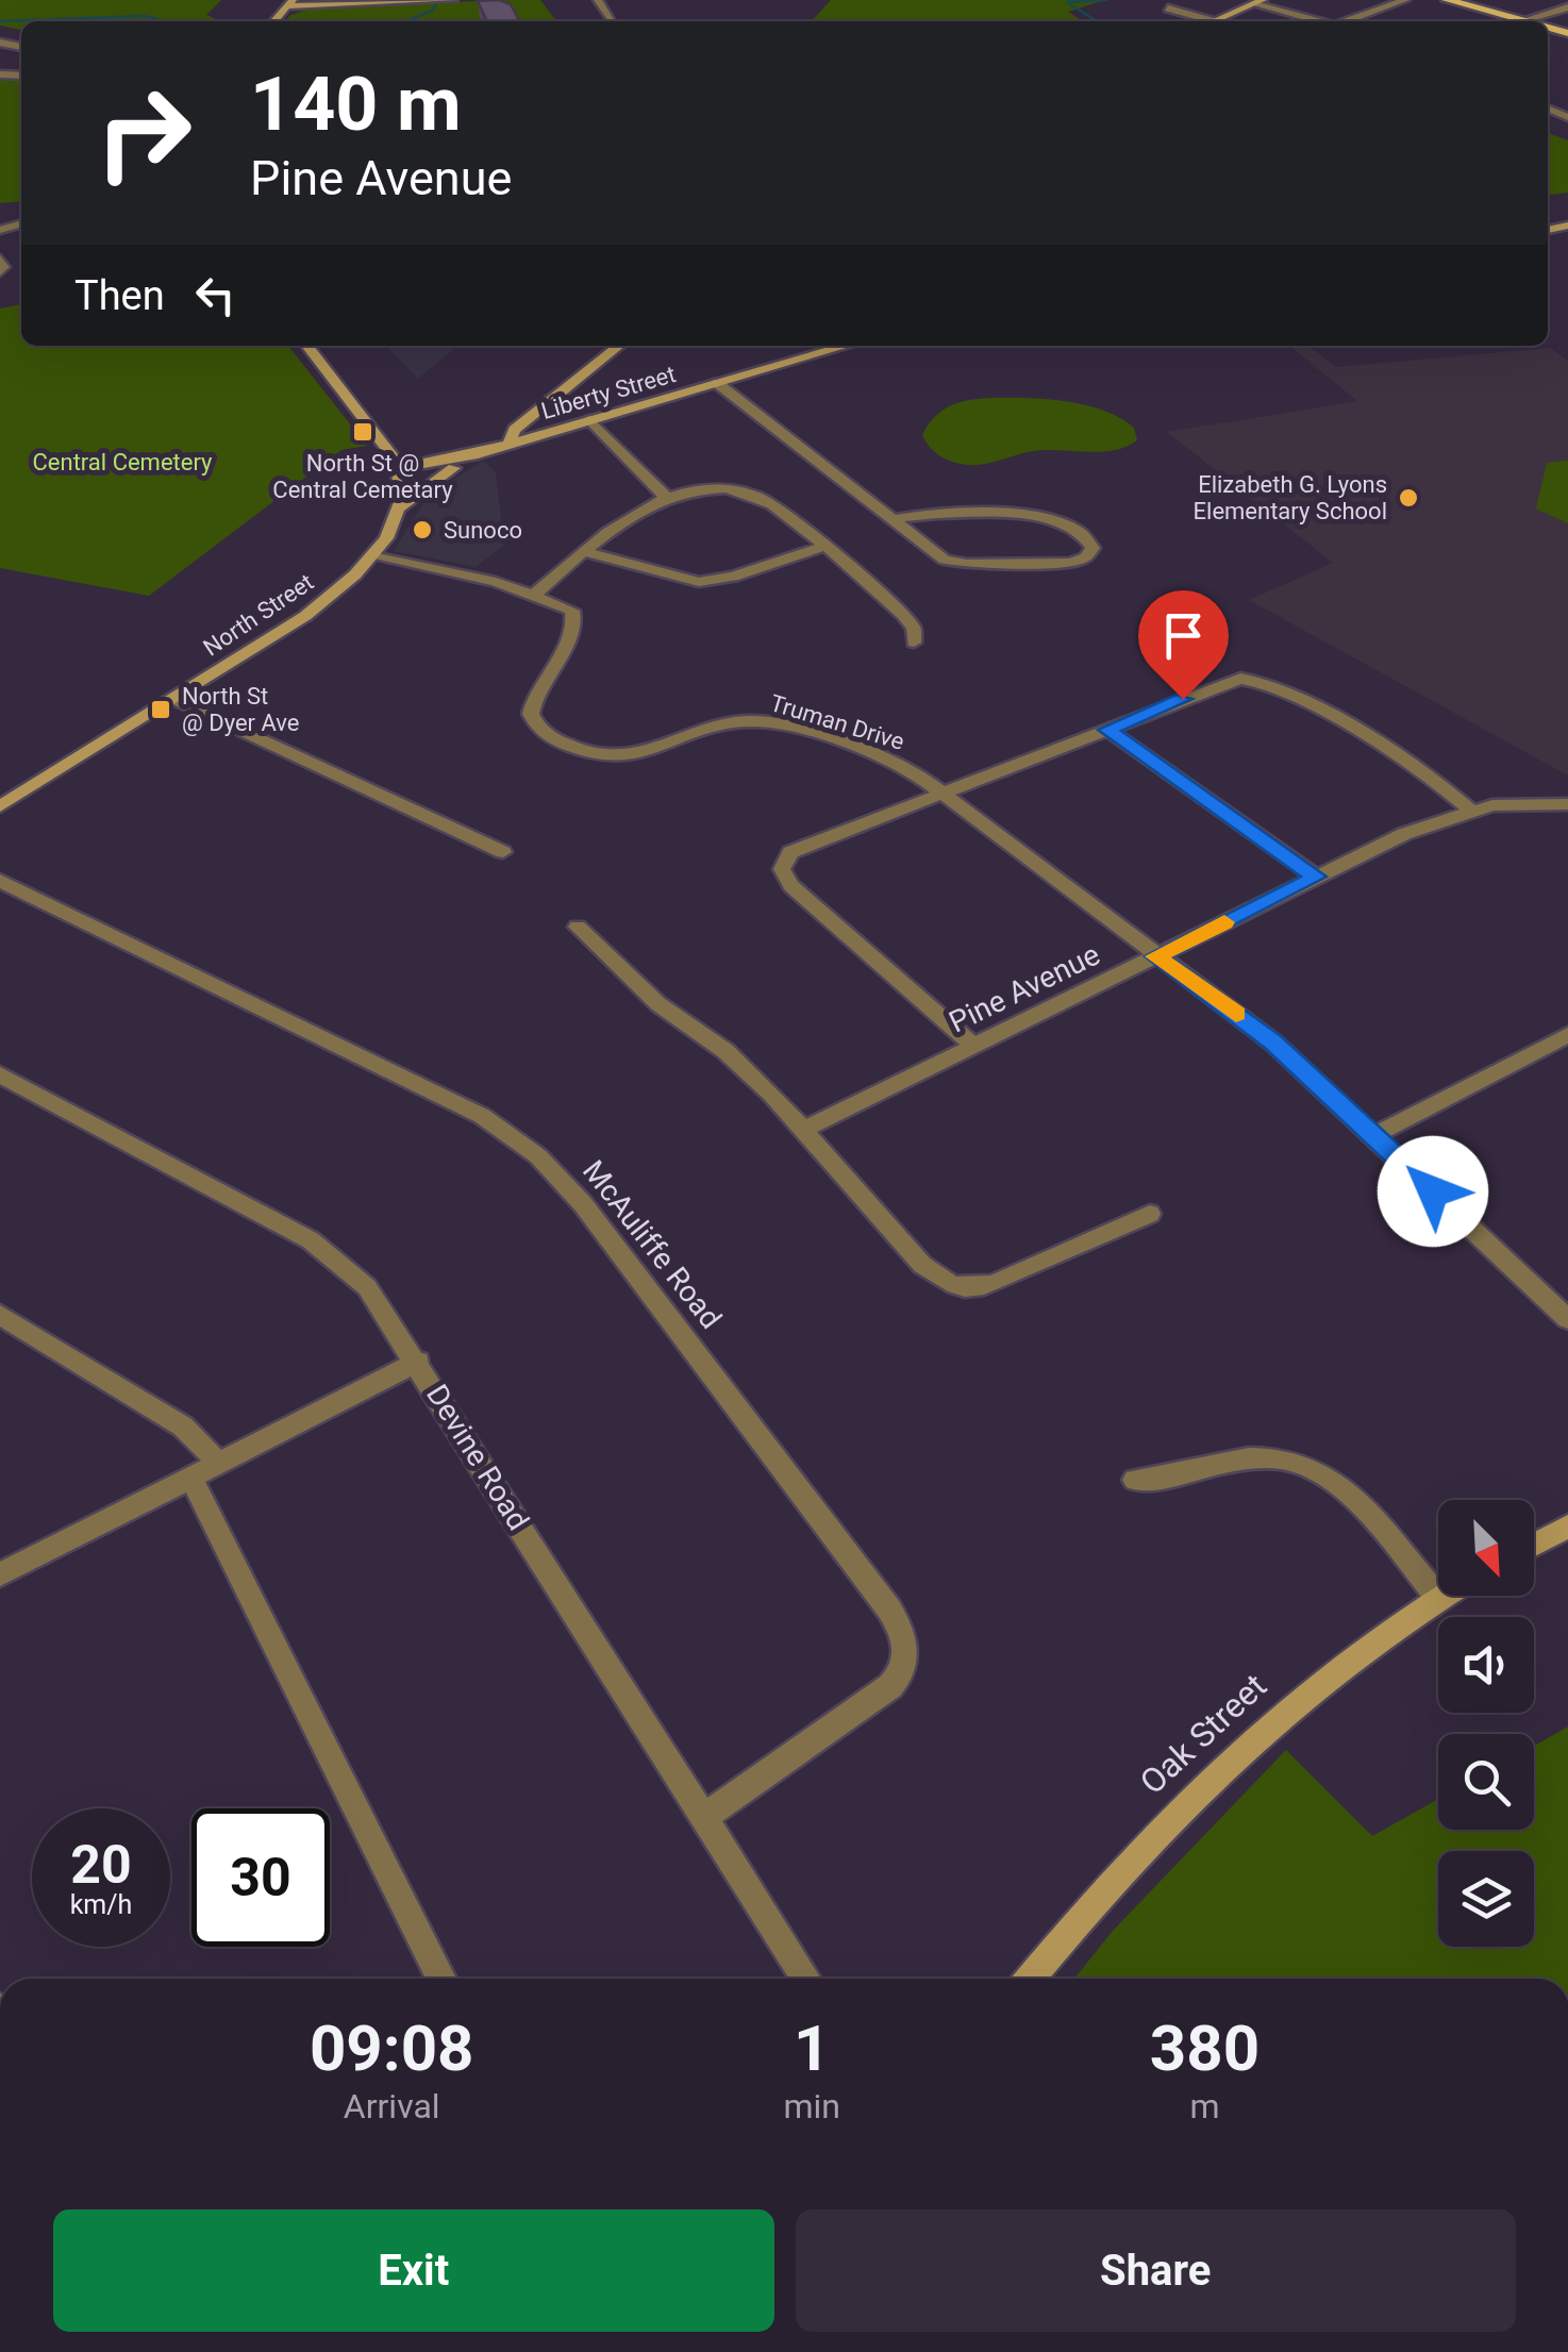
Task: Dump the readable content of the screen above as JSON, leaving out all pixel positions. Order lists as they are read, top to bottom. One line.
{"streets":{"main road":["Liberty Street","North Street","Oak Street"],"street":["Truman Drive","Pine Avenue","McAuliffe Road","Devine Road"]},"crossings":[["Liberty Street","North Street"],["North Street","Truman Drive"],["McAuliffe Road","Devine Road"]],"parks":["Central Cemetery"],"places":{"transit":["North St @ Central Cemetary","North St @ Dyer Ave"],"other":["Elizabeth G. Lyons Elementary School","Sunoco"]},"north":"bottom right","page":{"turn":["140 m","Pine Avenue"],"then":"Then","speed":"20 km/h","limit":"30","eta":["09:08","Arrival","1","min","380","m"],"buttons":["Exit","Share"]}}
